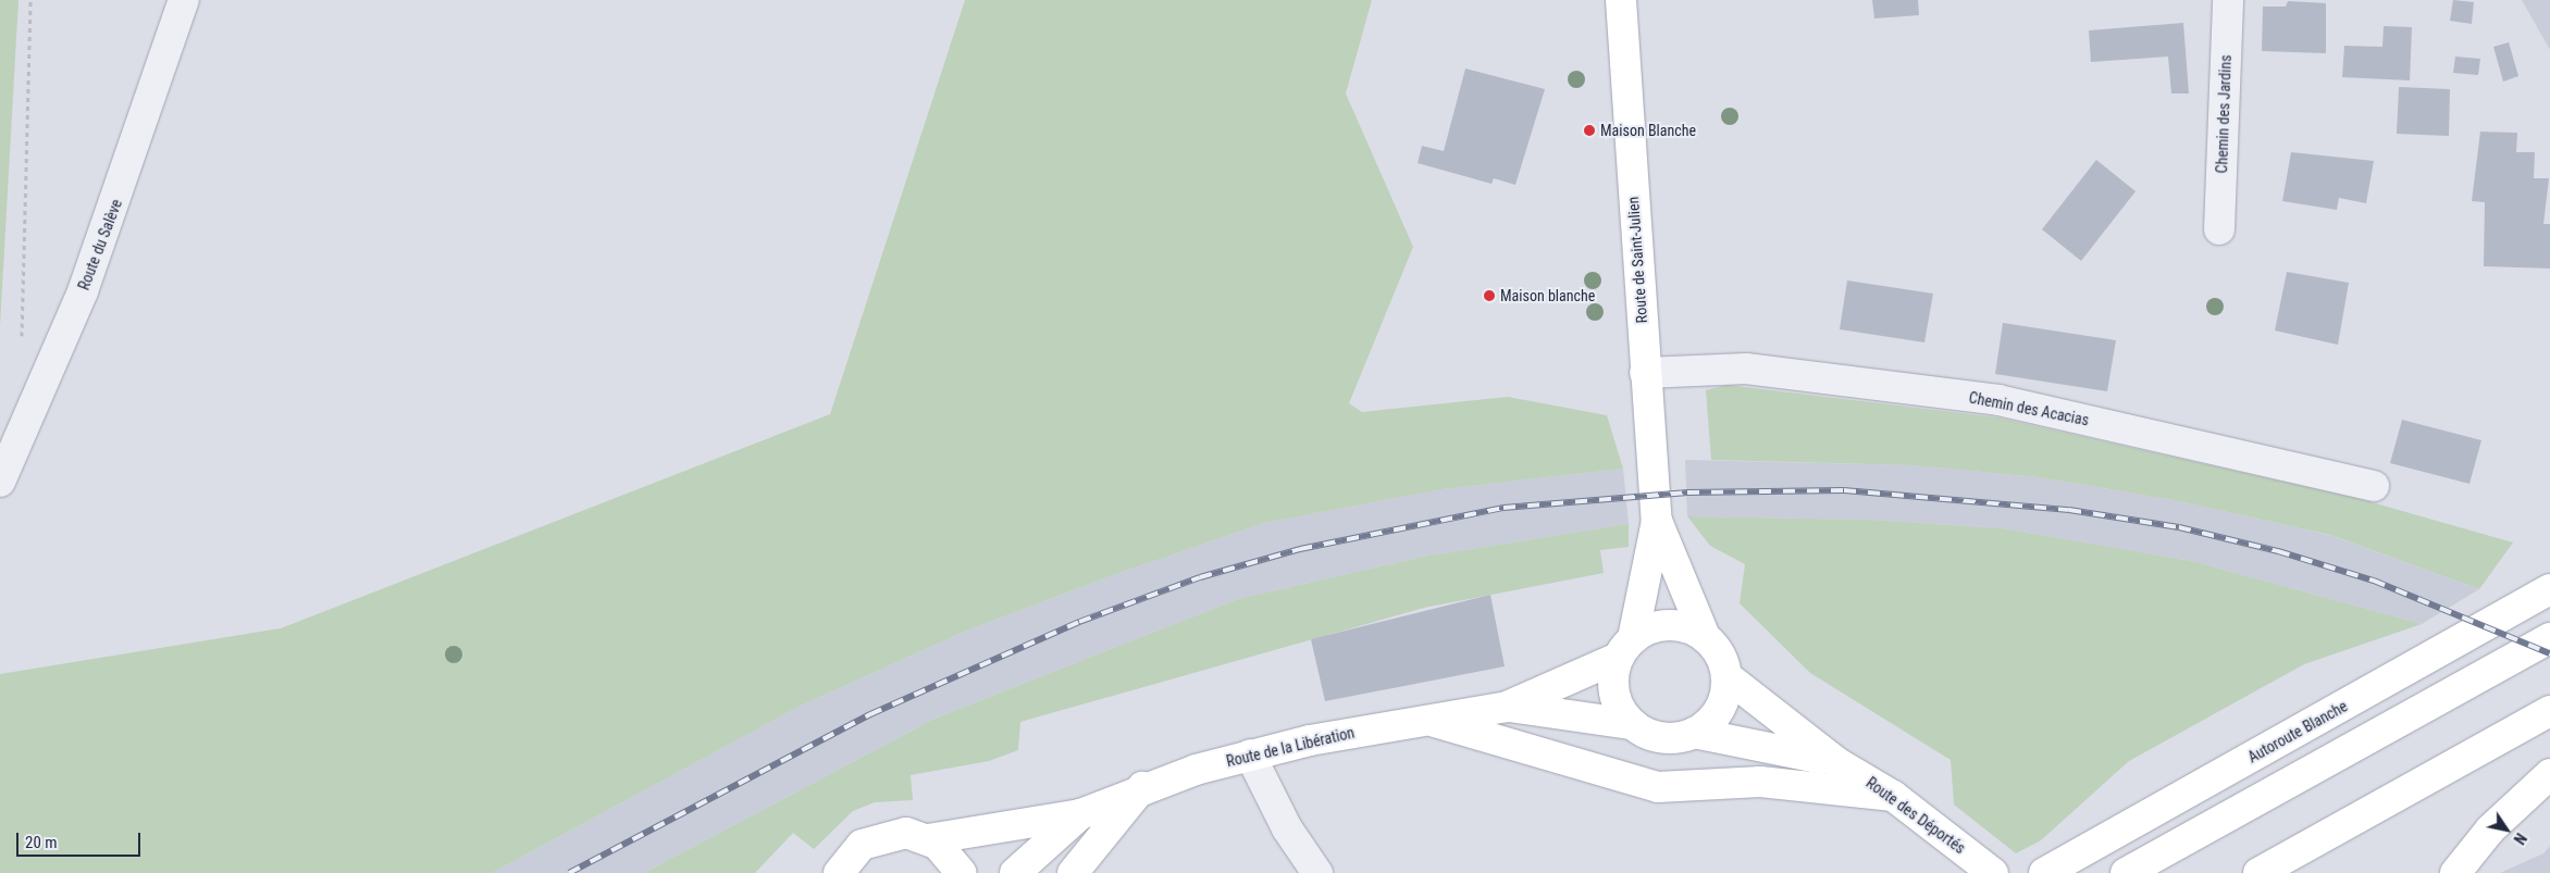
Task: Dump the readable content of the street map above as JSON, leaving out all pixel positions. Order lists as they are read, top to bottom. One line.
{"streets":{"main road":["Route de Saint-Julien","Autoroute Blanche","Route de la Libération","Route des Déportés"],"street":["Chemin des Jardins","Route du Salève","Chemin des Acacias"]},"crossings":[["Route de Saint-Julien","Chemin des Acacias"],["Route de Saint-Julien","Route de la Libération"],["Route de Saint-Julien","Route des Déportés"],["Route de la Libération","Route des Déportés"]],"places":["Maison Blanche","Maison blanche"],"scale_bar":"20 m","north":"bottom right"}
